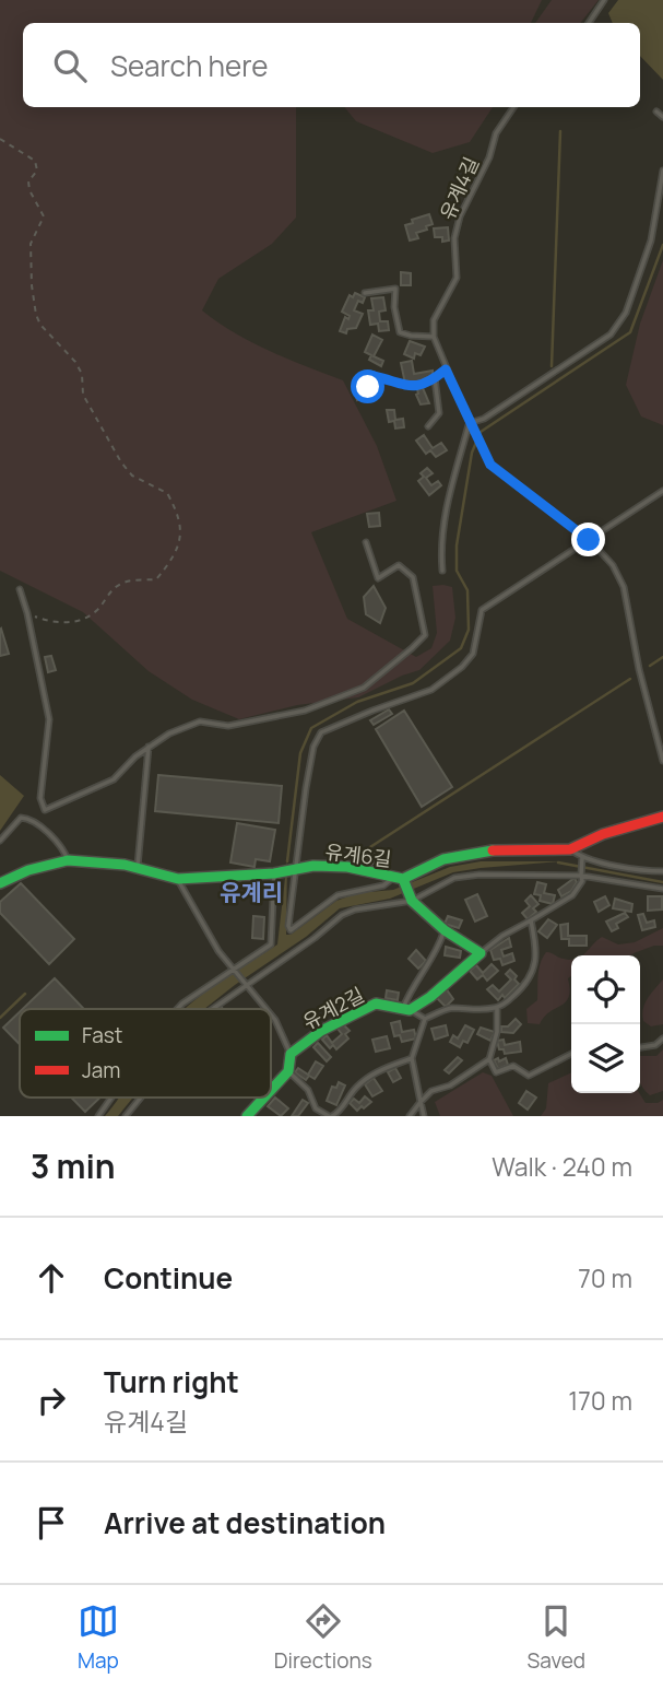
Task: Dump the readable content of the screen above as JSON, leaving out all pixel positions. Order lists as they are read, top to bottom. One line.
{"streets":{"street":["유계6길","유계2길"],"lane":["유계4길"]},"districts":["유계리"],"legend":["Fast","Jam"],"page":{"search":"Search here","heading":["3 min","Walk · 240 m"],"list":[["Continue","70 m"],["Turn right","유계4길","170 m"],"Arrive at destination"],"nav":["Map","Directions","Saved"]}}
